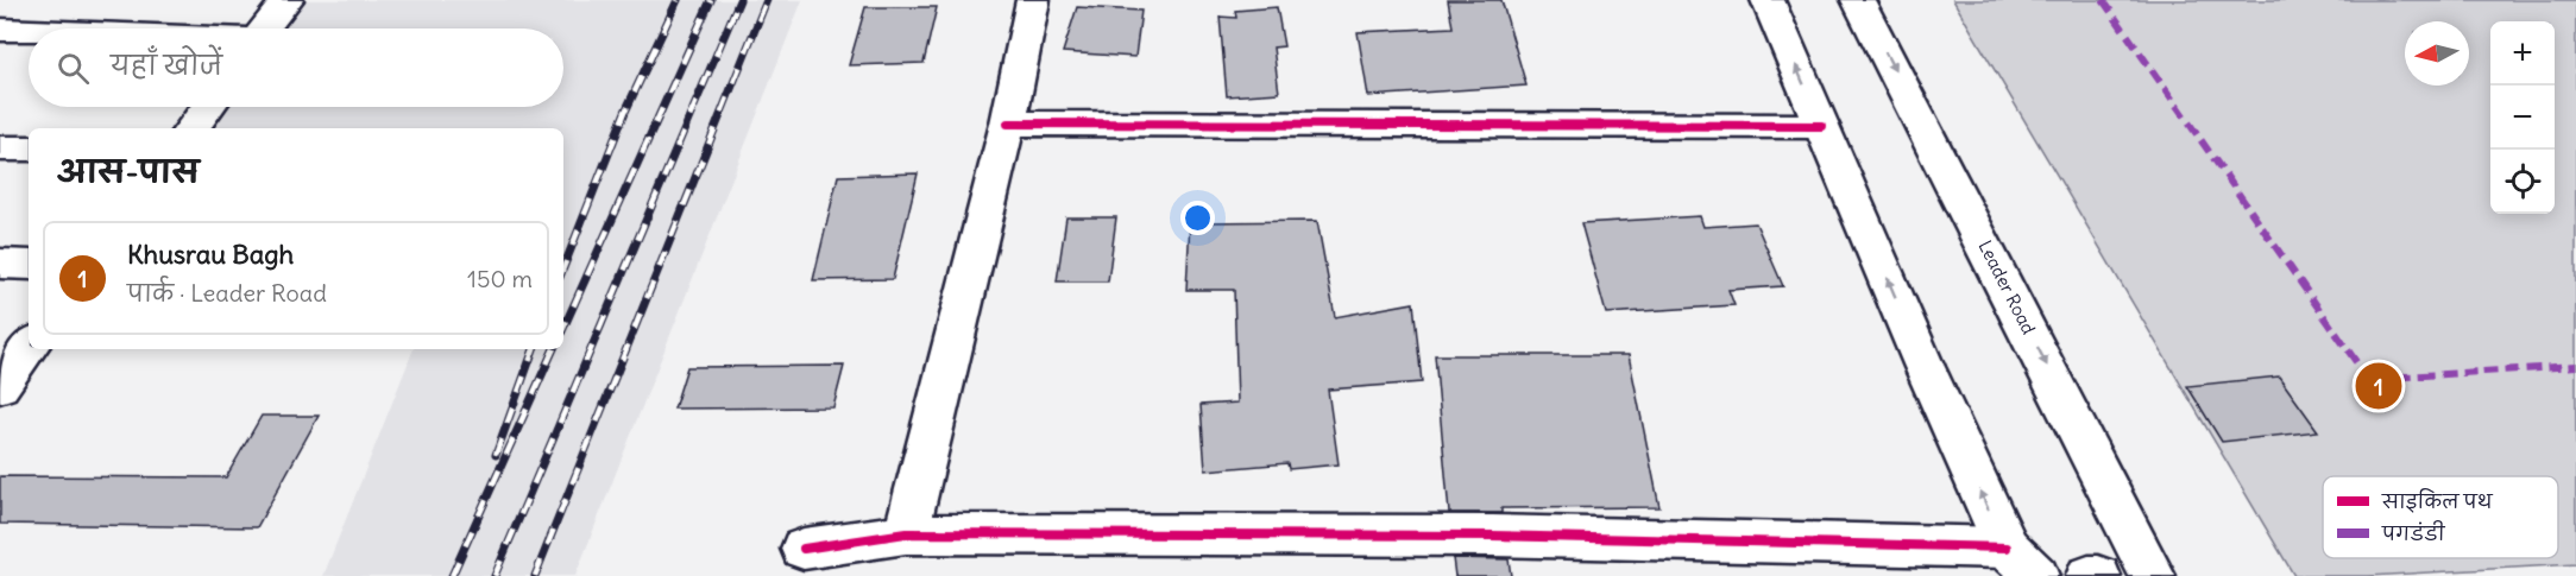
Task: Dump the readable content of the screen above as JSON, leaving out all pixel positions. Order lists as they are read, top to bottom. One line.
{"streets":{"street":["Leader Road"]},"legend":["साइकिल पथ","पगडंडी"],"north":"left","page":{"map_buttons":["+","−"],"search":"यहाँ खोजें","heading":"आस-पास","list":[{"mark":"1","name":"Khusrau Bagh","note":"पार्क · Leader Road","value":"150 m"}],"pins":"1"}}
